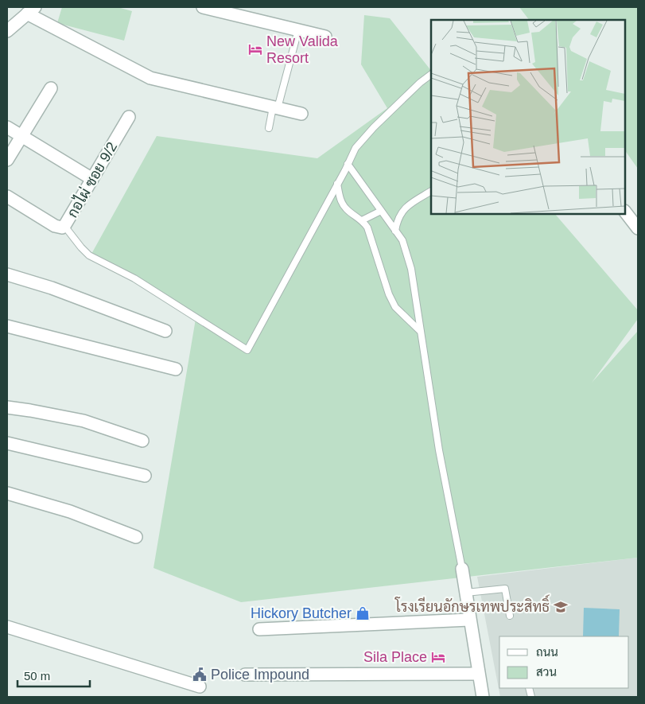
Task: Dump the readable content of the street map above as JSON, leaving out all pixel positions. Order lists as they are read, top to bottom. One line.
{"streets":{"street":["กอไผ่ ซอย 9/2"]},"places":{"hotel":["New Valida Resort","Sila Place"],"school or university":["โรงเรียนอักษรเทพประสิทธิ์"],"shop":["Hickory Butcher"],"public building":["Police Impound"]},"legend":["ถนน","สวน"],"scale_bar":"50 m"}
